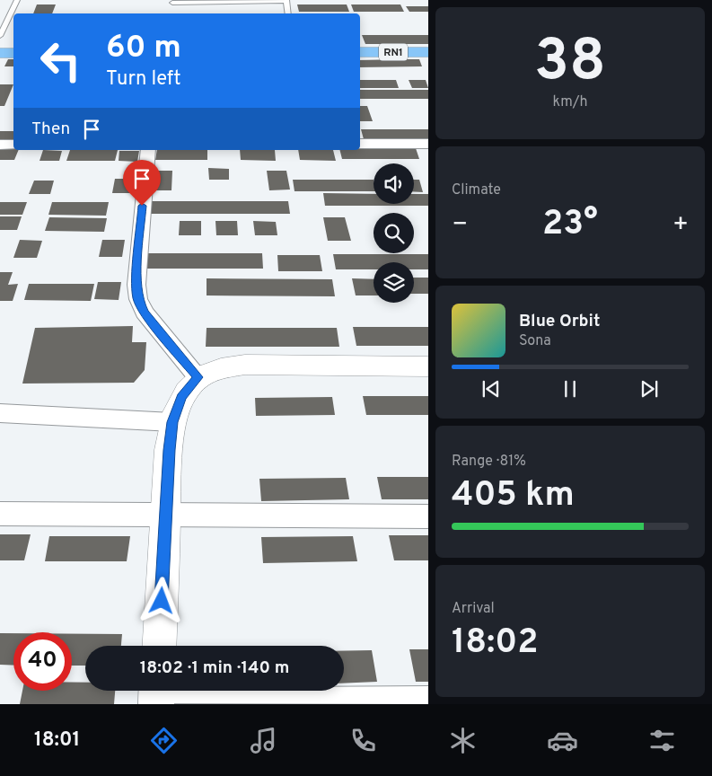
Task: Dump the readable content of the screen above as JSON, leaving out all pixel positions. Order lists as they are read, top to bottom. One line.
{"streets":{"highway":["RN1"]},"page":{"tile":[["38","km/h"],"Climate",["Range · 81%","405 km"],["Arrival","18:02"]],"turn":["60 m","Turn left"],"then":"Then","heat":["−","23°","+"],"song":["Blue Orbit","Sona"],"limit":"40","trip":"18:02 · 1 min · 140 m","tabs":"18:01"}}
